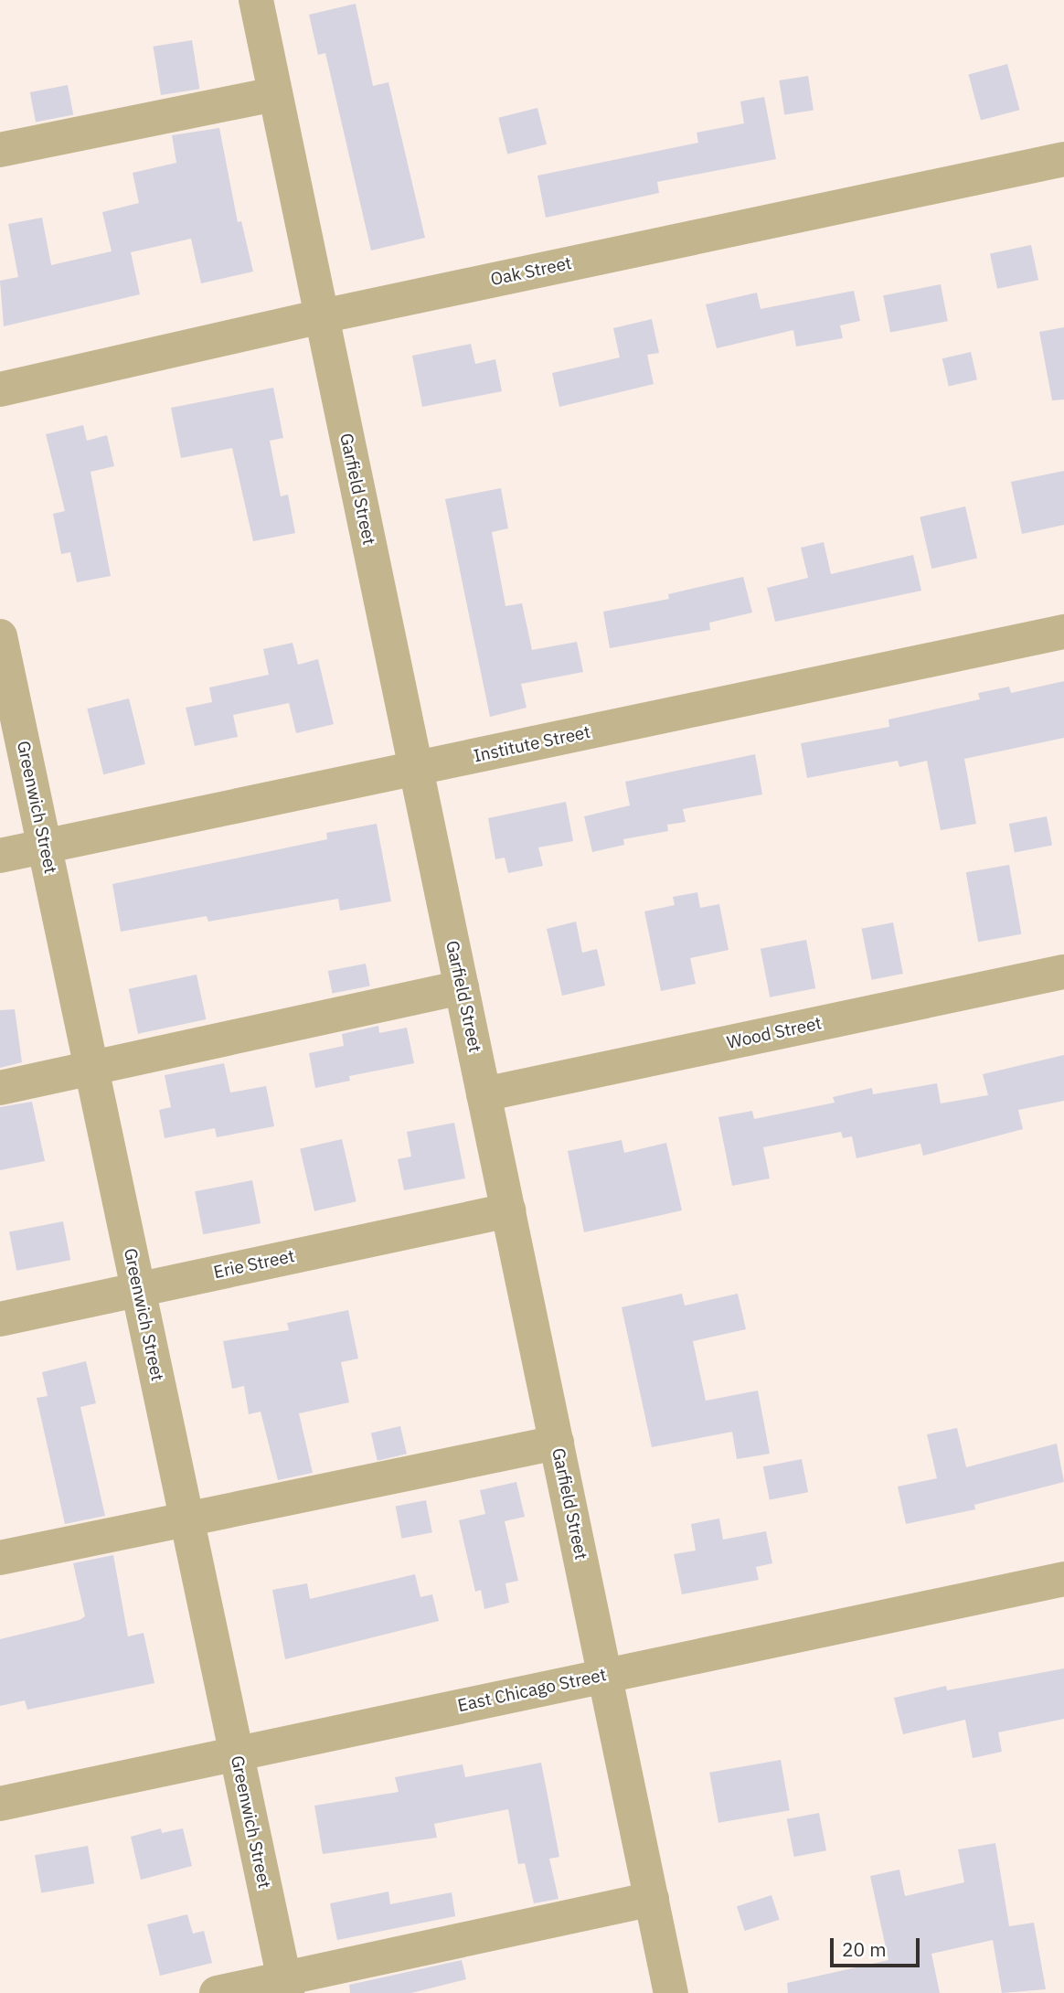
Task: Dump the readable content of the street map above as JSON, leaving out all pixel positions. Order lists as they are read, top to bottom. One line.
{"streets":{"street":["Oak Street","Garfield Street","Institute Street","Greenwich Street","Wood Street","Erie Street","East Chicago Street"]},"crossings":[["Oak Street","Garfield Street"],["Garfield Street","Institute Street"],["Garfield Street","Wood Street"],["Garfield Street","Erie Street"],["Garfield Street","East Chicago Street"],["Institute Street","Greenwich Street"],["Greenwich Street","Erie Street"],["Greenwich Street","East Chicago Street"]],"scale_bar":"20 m"}
